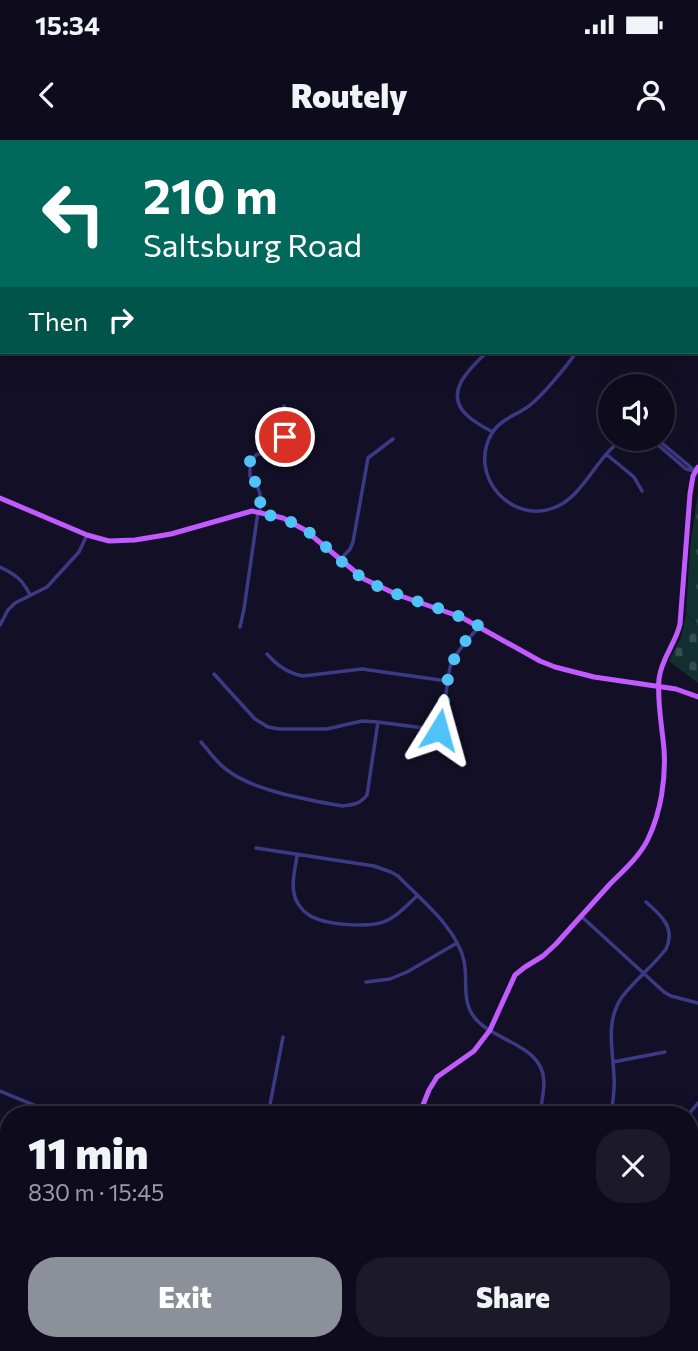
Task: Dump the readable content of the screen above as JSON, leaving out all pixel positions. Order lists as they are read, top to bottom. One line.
{"page":{"status":"15:34","header":"Routely","turn":["210 m","Saltsburg Road"],"then":"Then","heading":["11 min","830 m · 15:45"],"buttons":["Exit","Share"]}}
